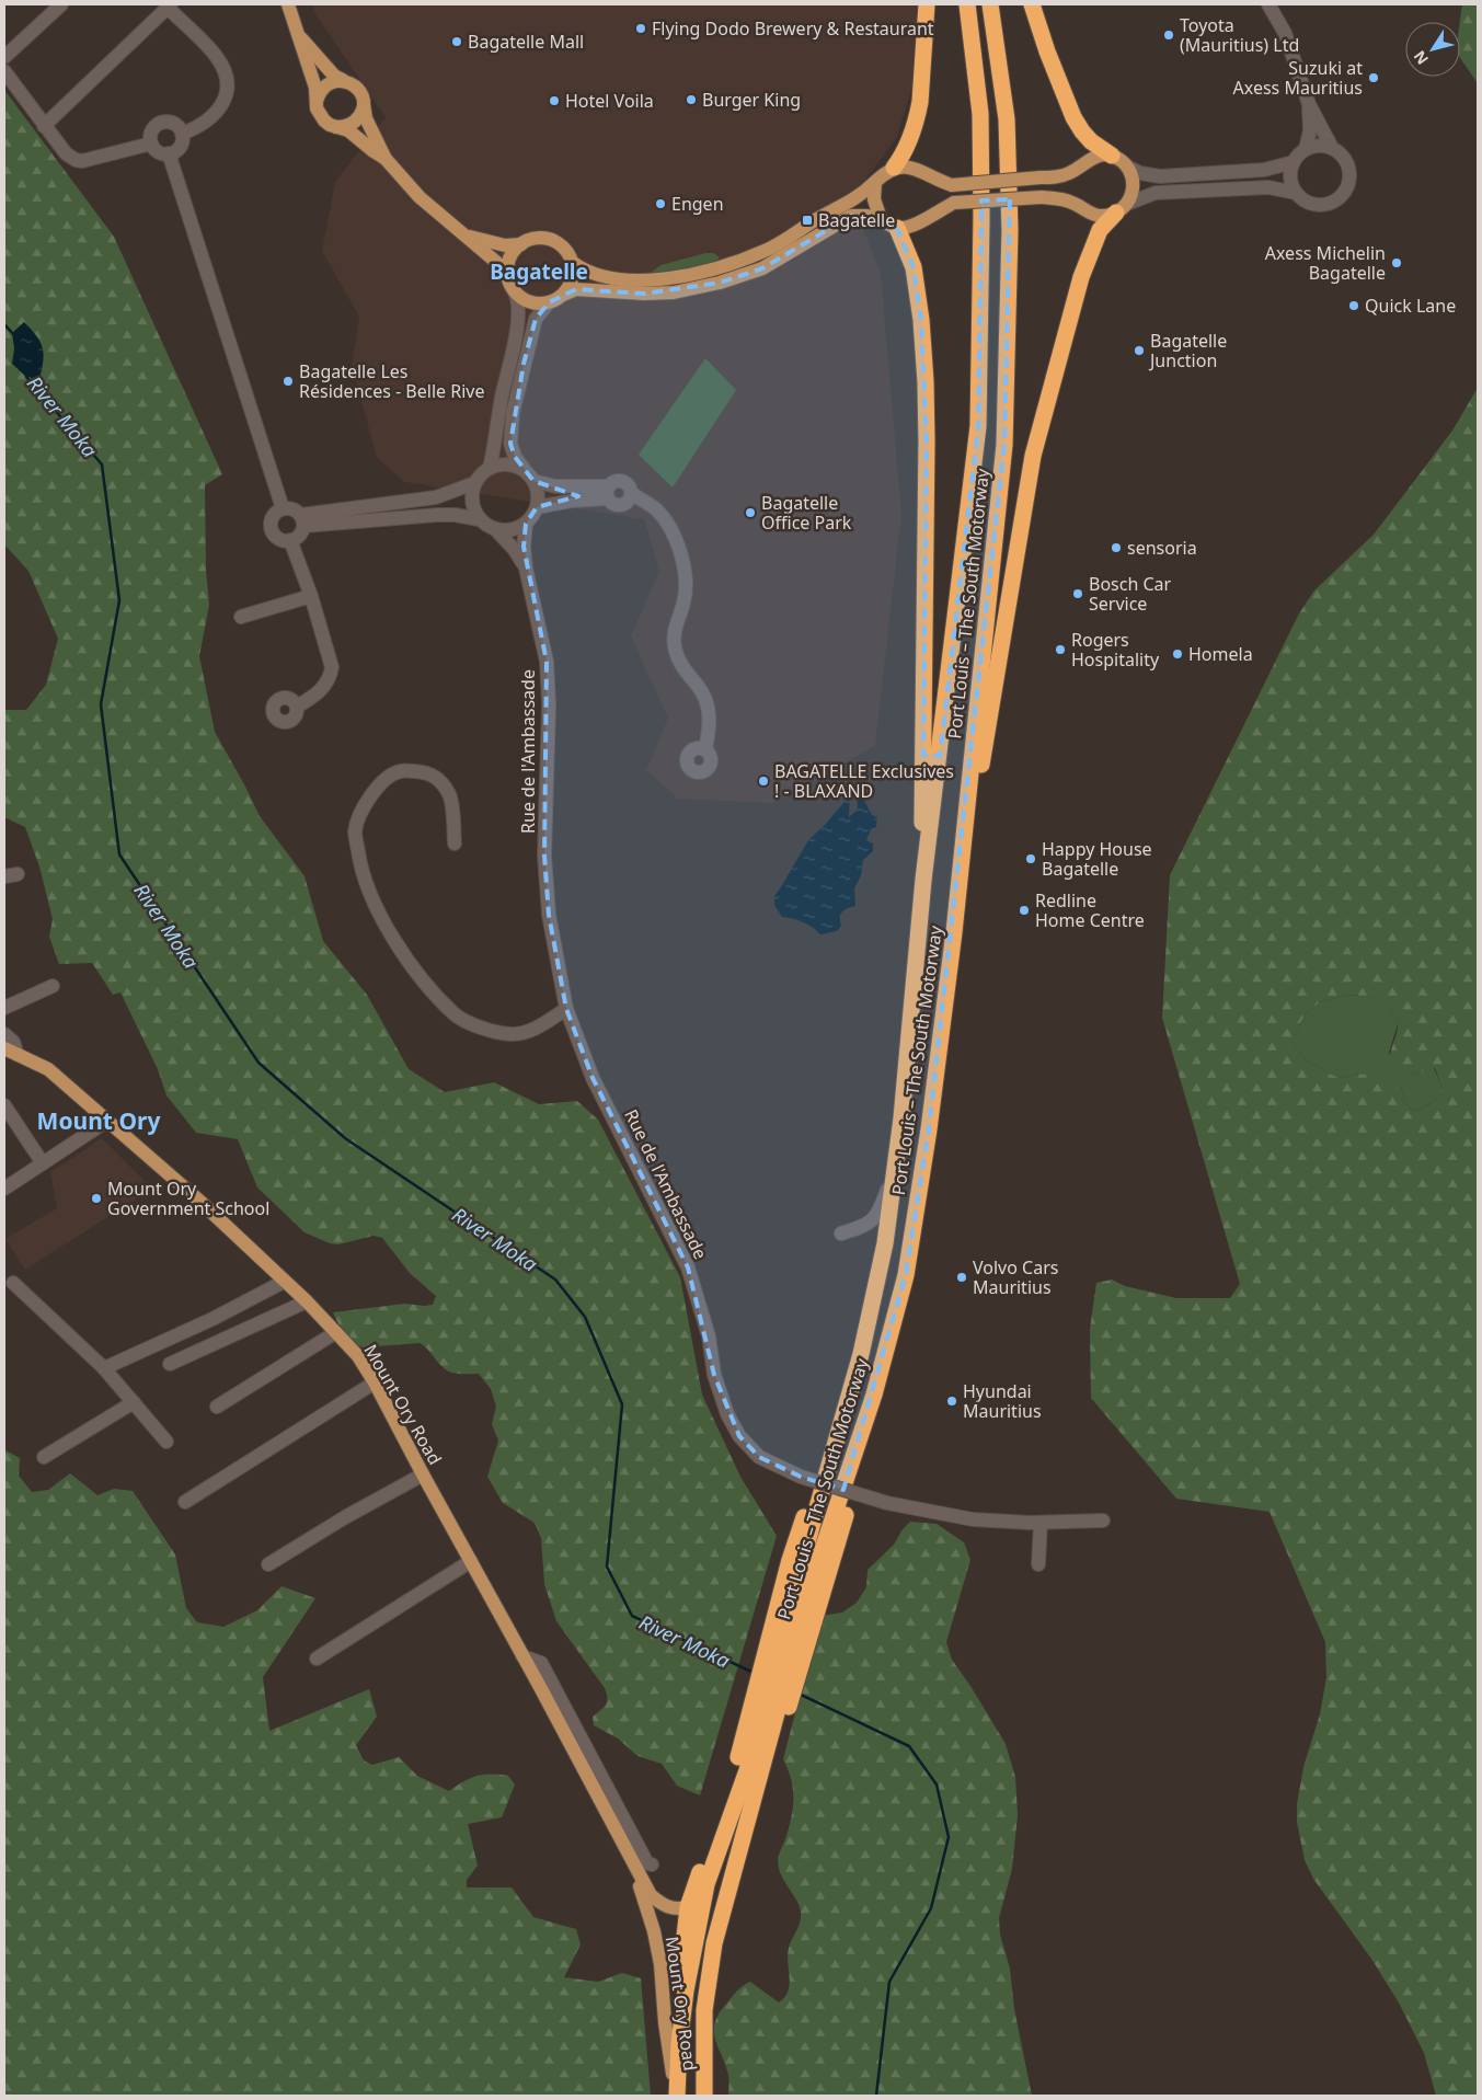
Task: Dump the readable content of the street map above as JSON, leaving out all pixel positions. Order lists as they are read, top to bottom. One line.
{"streets":{"highway":["Port Louis – The South Motorway"],"main road":["Mount Ory Road"],"street":["Rue de l'Ambassade"]},"crossings":[["Port Louis – The South Motorway","Mount Ory Road"]],"districts":["Bagatelle","Mount Ory"],"water":["River Moka"],"places":{"other":["Flying Dodo Brewery & Restaurant","Toyota (Mauritius) Ltd","Bagatelle Mall","Suzuki at Axess Mauritius","Burger King","Hotel Voila","Engen","Axess Michelin Bagatelle","Quick Lane","Bagatelle Junction","Bagatelle Les Résidences - Belle Rive","Bagatelle Office Park","sensoria","Bosch Car Service","Rogers Hospitality","Homela","BAGATELLE Exclusives ! - BLAXAND","Happy House Bagatelle","Redline Home Centre","Mount Ory Government School","Volvo Cars Mauritius","Hyundai Mauritius"],"transit":["Bagatelle"]},"north":"bottom left"}
